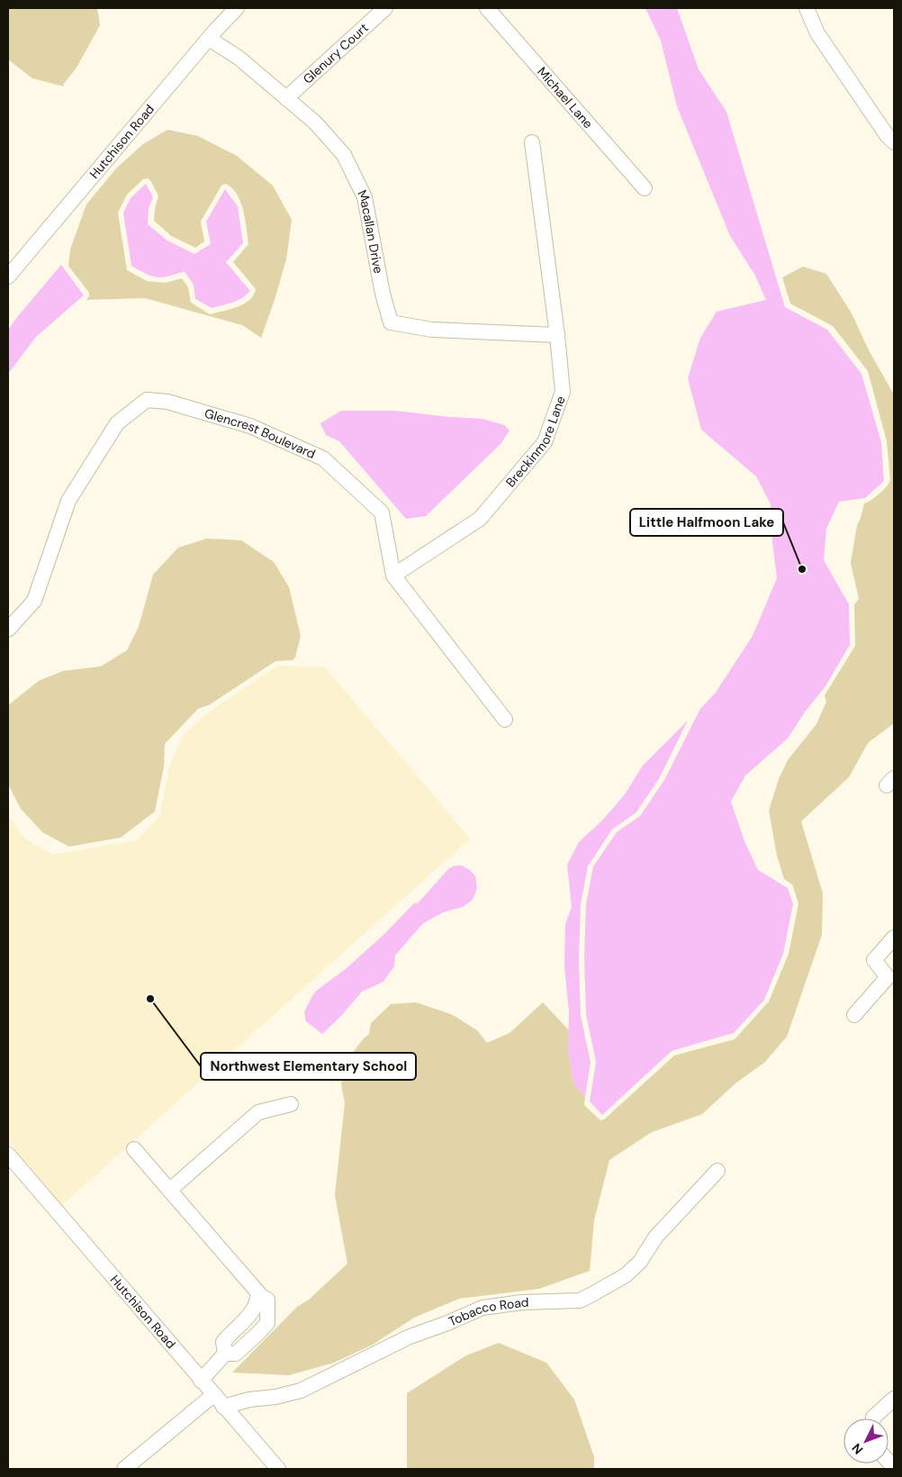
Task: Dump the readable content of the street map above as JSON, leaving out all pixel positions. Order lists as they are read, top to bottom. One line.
{"streets":{"street":["Glenury Court","Michael Lane","Hutchison Road","Macallan Drive","Glencrest Boulevard","Breckinmore Lane","Tobacco Road"]},"crossings":[["Glenury Court","Macallan Drive"],["Hutchison Road","Macallan Drive"],["Hutchison Road","Tobacco Road"],["Macallan Drive","Breckinmore Lane"],["Glencrest Boulevard","Breckinmore Lane"]],"places":["Little Halfmoon Lake","Northwest Elementary School"],"north":"bottom left"}
